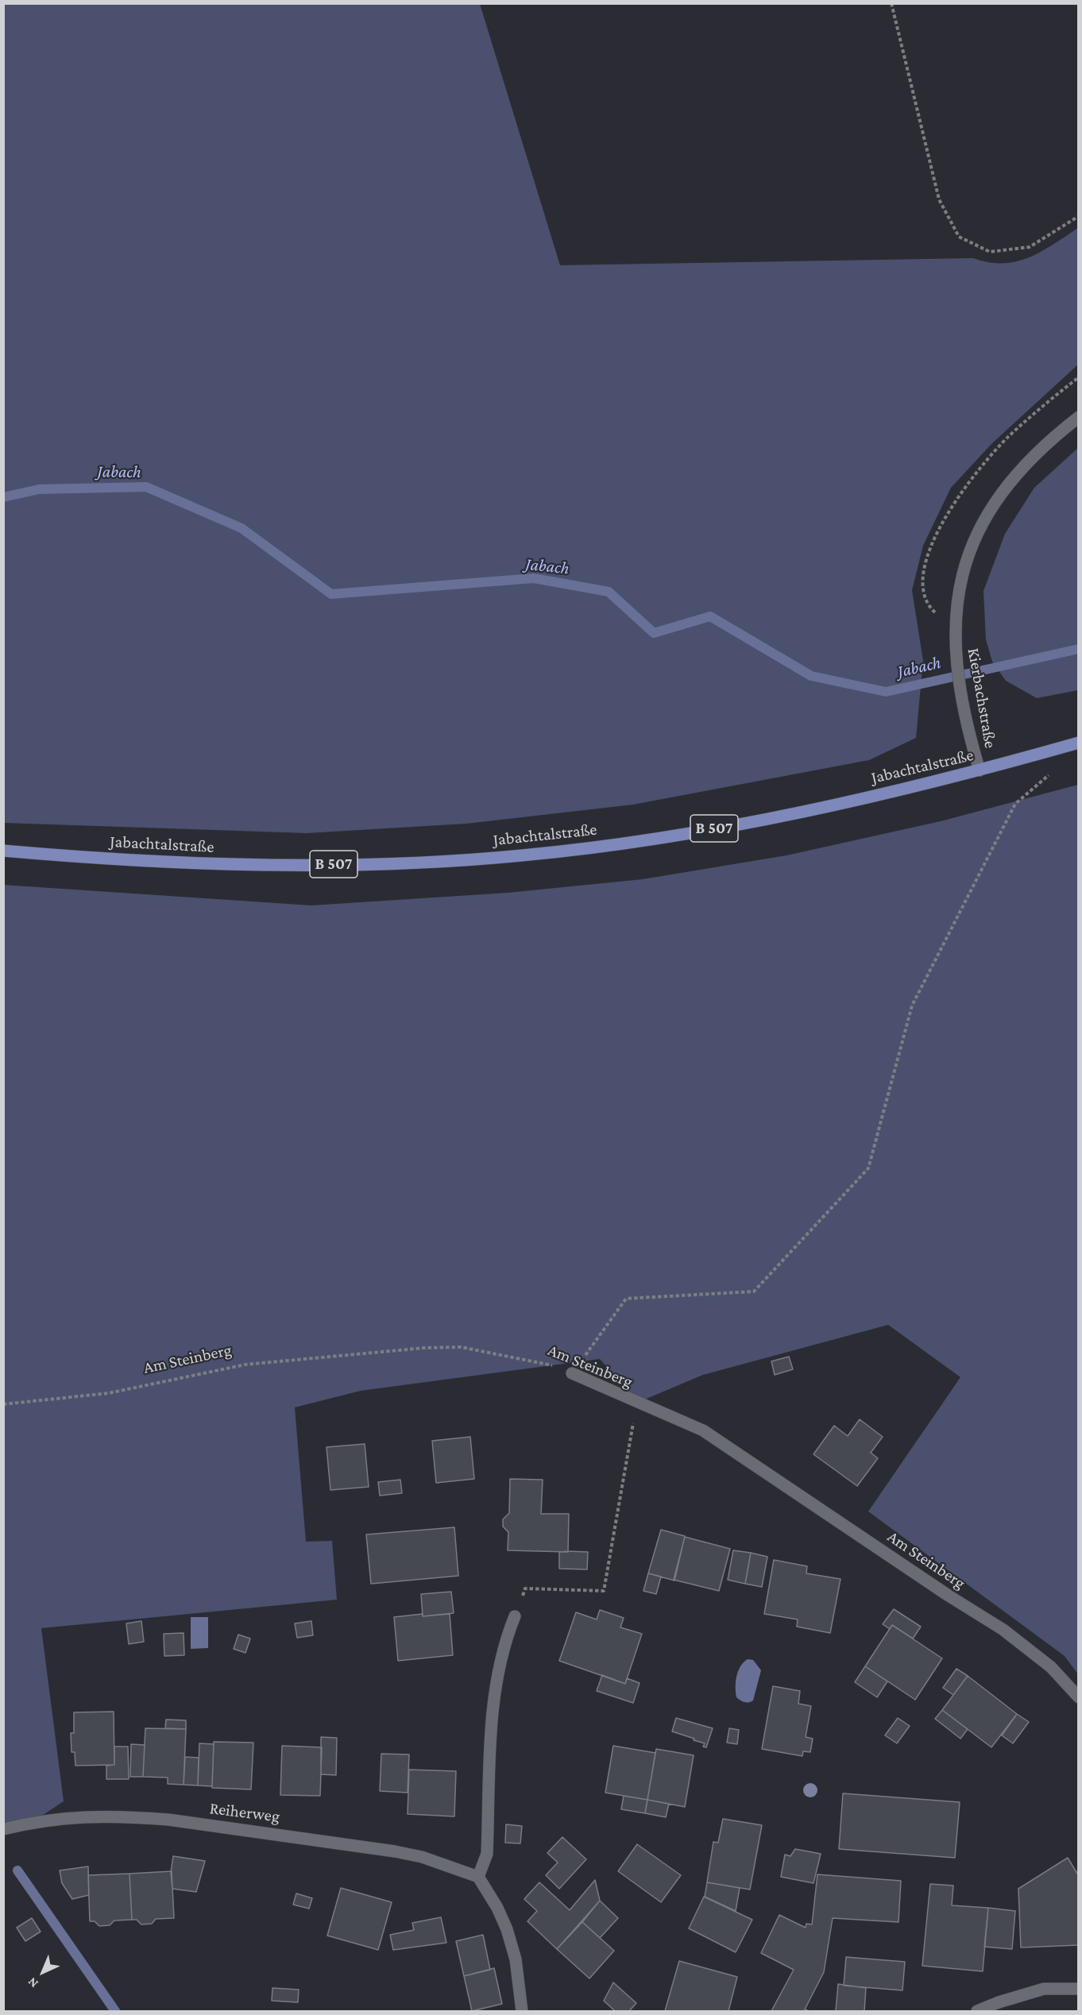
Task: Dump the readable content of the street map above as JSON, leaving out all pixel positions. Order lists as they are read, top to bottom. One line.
{"streets":{"main road":["Jabachtalstraße","B 507"],"street":["Kierbachstraße","Am Steinberg","Reiherweg"]},"crossings":[["Kierbachstraße","Jabachtalstraße"]],"water":["Jabach"],"north":"bottom left"}
